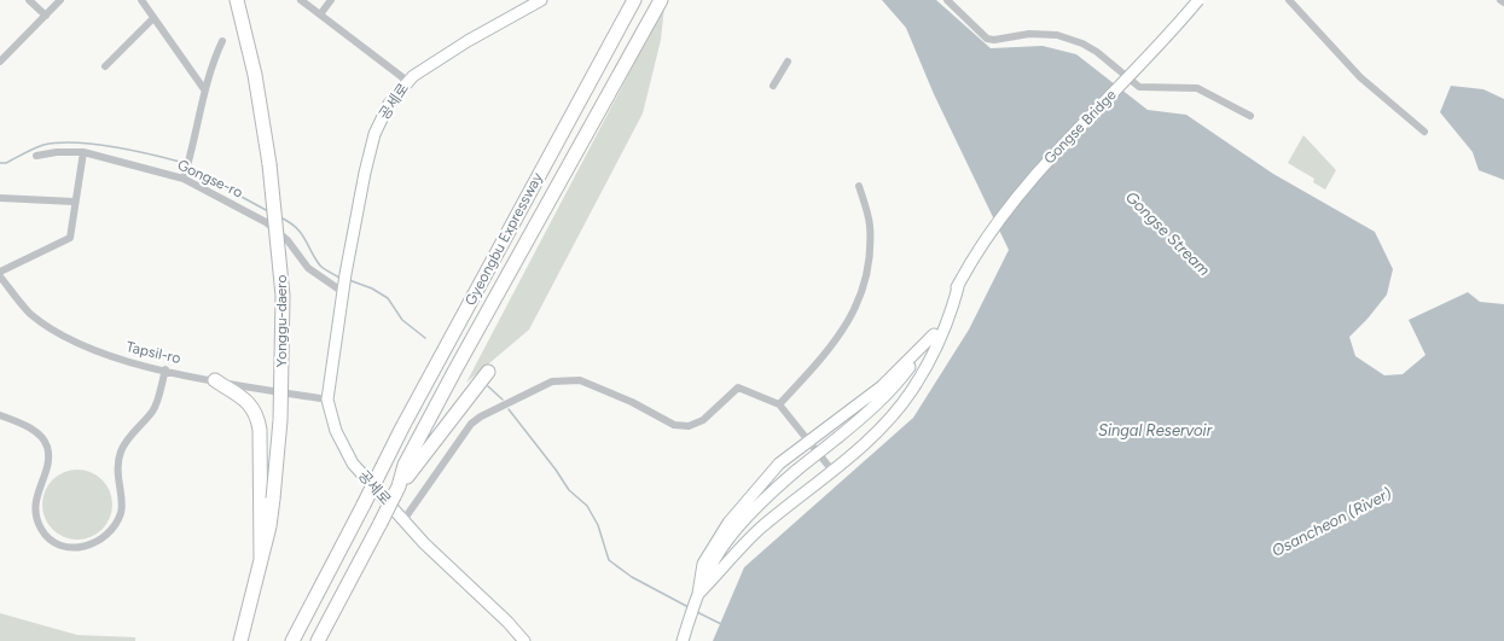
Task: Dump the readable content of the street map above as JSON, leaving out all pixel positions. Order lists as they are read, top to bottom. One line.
{"streets":{"highway":["Gyeongbu Expressway","Yonggu-daero"],"main road":["공세로","Gongse Bridge"],"street":["Gongse-ro","Tapsil-ro"]},"crossings":[["공세로","Gongse-ro"],["공세로","Tapsil-ro"]],"water":["Gongse Stream","Singal Reservoir","Osancheon (River)"]}
